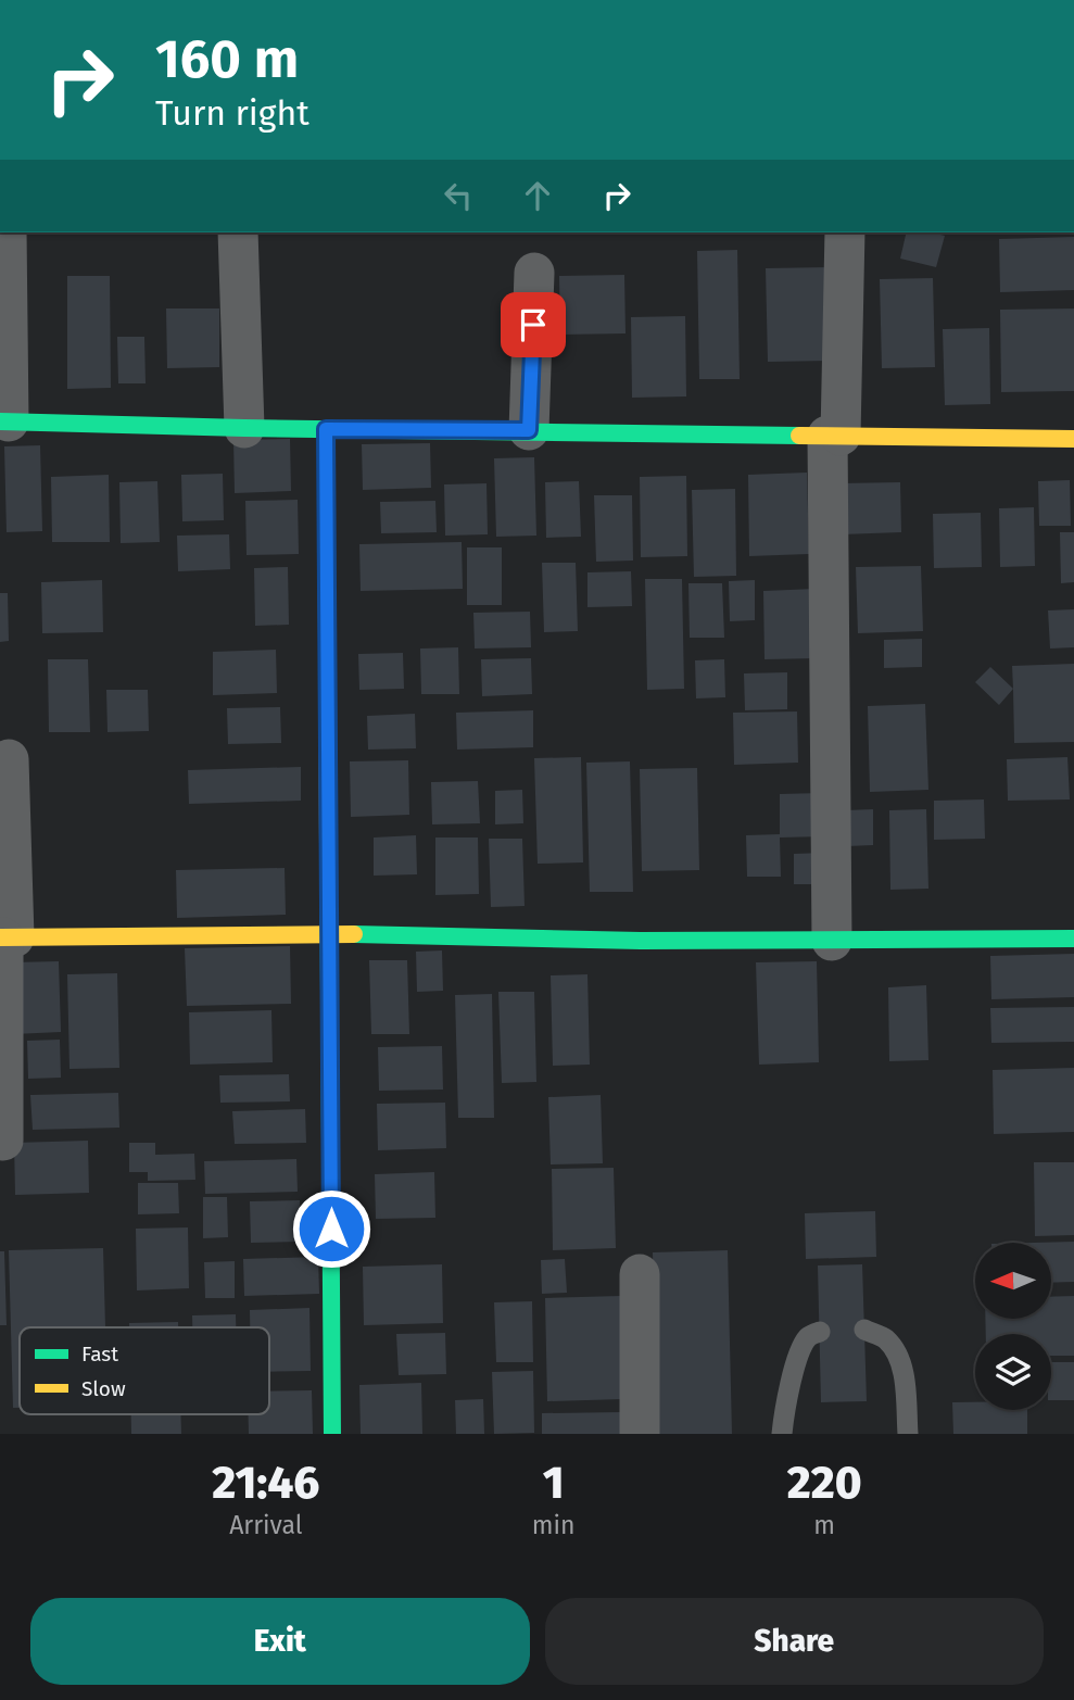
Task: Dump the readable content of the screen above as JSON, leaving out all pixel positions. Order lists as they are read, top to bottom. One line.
{"legend":["Fast","Slow"],"north":"left","page":{"turn":["160 m","Turn right"],"eta":["21:46","Arrival","1","min","220","m"],"buttons":["Exit","Share"]}}
